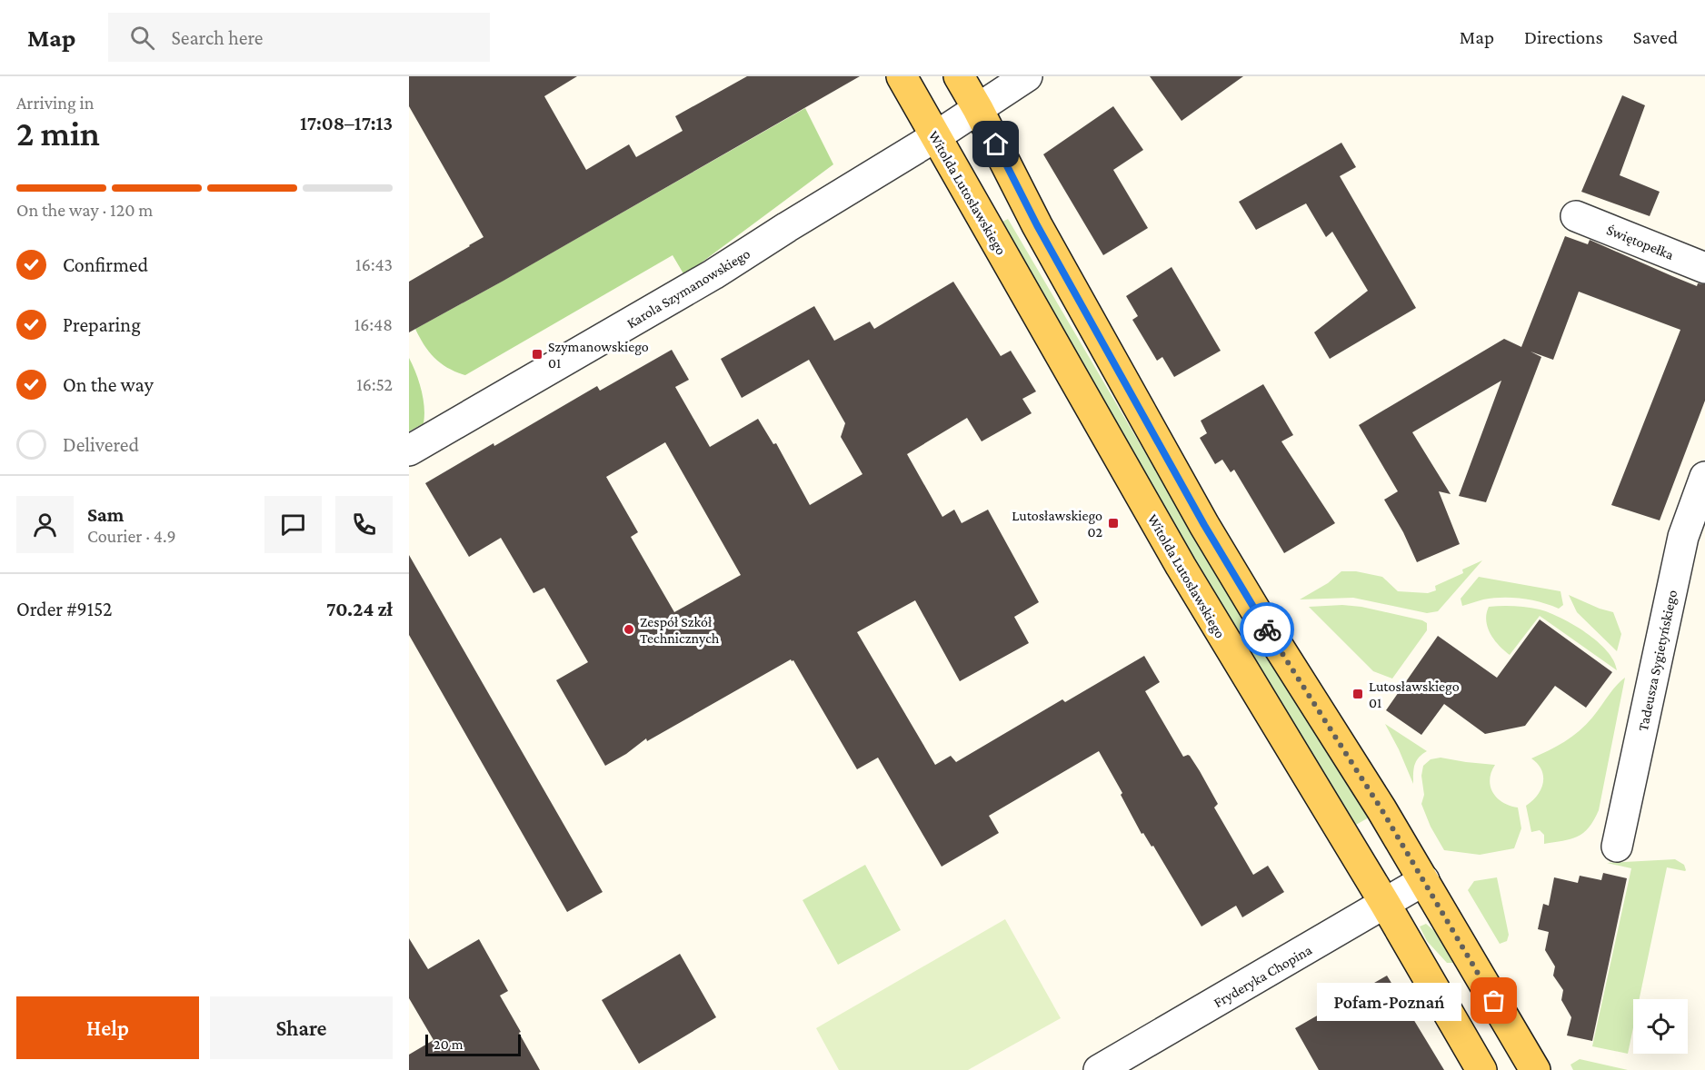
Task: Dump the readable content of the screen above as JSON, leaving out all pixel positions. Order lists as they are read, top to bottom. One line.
{"streets":{"main road":["Witolda Lutosławskiego"],"street":["Świętopełka","Karola Szymanowskiego","Tadeusza Sygietyńskiego","Fryderyka Chopina"]},"crossings":[["Witolda Lutosławskiego","Karola Szymanowskiego"],["Witolda Lutosławskiego","Fryderyka Chopina"]],"places":{"transit":["Szymanowskiego 01","Lutosławskiego 02","Lutosławskiego 01"],"other":["Zespół Szkół Technicznych","Pofam-Poznań"]},"scale_bar":"20 m","page":{"header":"Map","search":"Search here","nav":["Map","Directions","Saved"],"heading":["2 min","Arriving in","17:08–17:13"],"panel":["Sam","Courier · 4.9","Order #9152","70.24 zł"],"bar":"On the way · 120 m","list":[["Confirmed","16:43"],["Preparing","16:48"],["On the way","16:52"],"Delivered"],"bubble":"Pofam-Poznań","buttons":["Help","Share"],"scale":"20 m"}}
